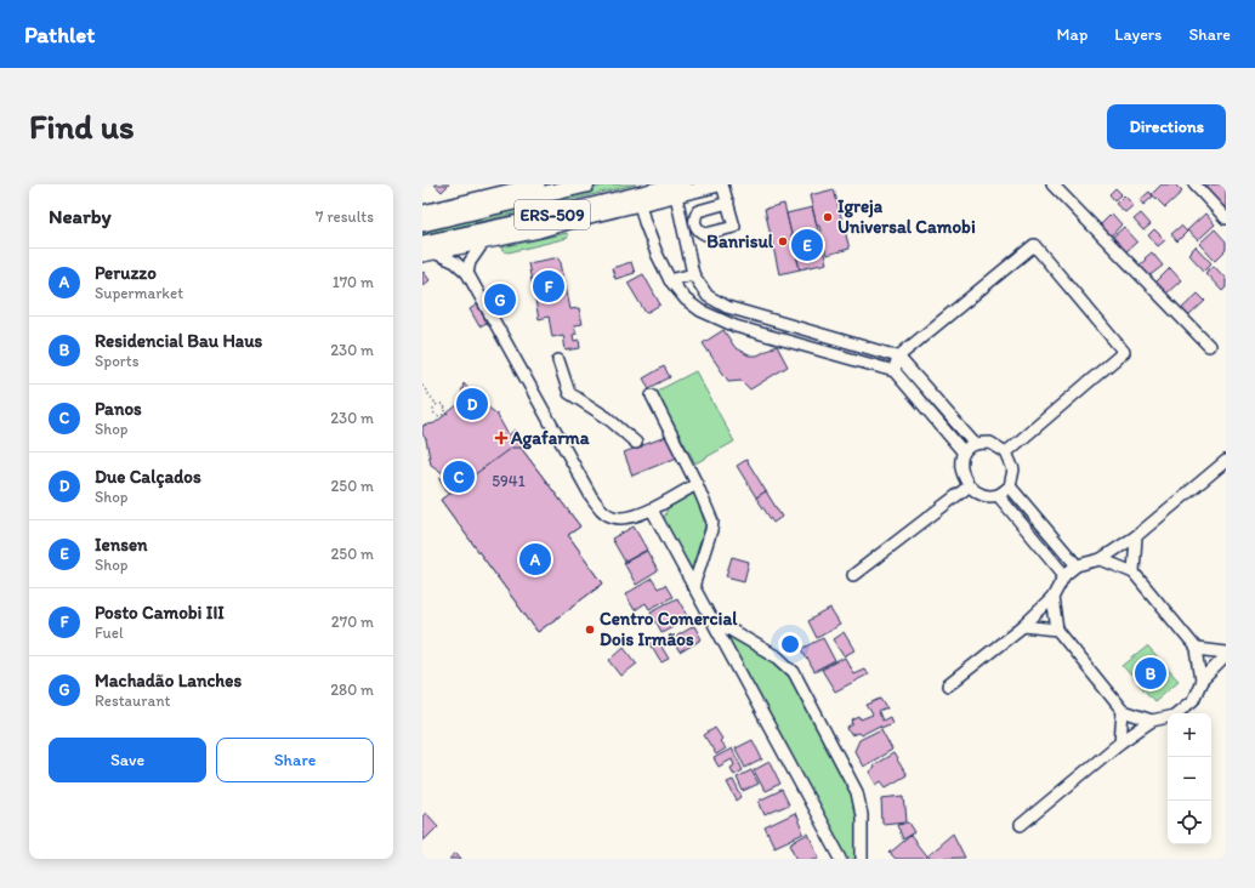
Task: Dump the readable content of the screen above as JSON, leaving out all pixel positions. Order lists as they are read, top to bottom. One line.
{"streets":{"highway":["ERS-509"]},"places":{"other":["Igreja Universal Camobi","Banrisul","Centro Comercial Dois Irmãos"],"health":["Agafarma"]},"house_numbers":["5941"],"page":{"header":"Pathlet","nav":["Map","Layers","Share"],"buttons":["Directions",["Save","Share"]],"title":"Find us","heading":["Nearby","7 results"],"pins":["E","F","G","D","C","A","B"],"list":[{"mark":"A","name":"Peruzzo","note":"Supermarket","value":"170 m"},{"mark":"B","name":"Residencial Bau Haus","note":"Sports","value":"230 m"},{"mark":"C","name":"Panos","note":"Shop","value":"230 m"},{"mark":"D","name":"Due Calçados","note":"Shop","value":"250 m"},{"mark":"E","name":"Iensen","note":"Shop","value":"250 m"},{"mark":"F","name":"Posto Camobi III","note":"Fuel","value":"270 m"},{"mark":"G","name":"Machadão Lanches","note":"Restaurant","value":"280 m"}],"map_buttons":["+","−"]}}
